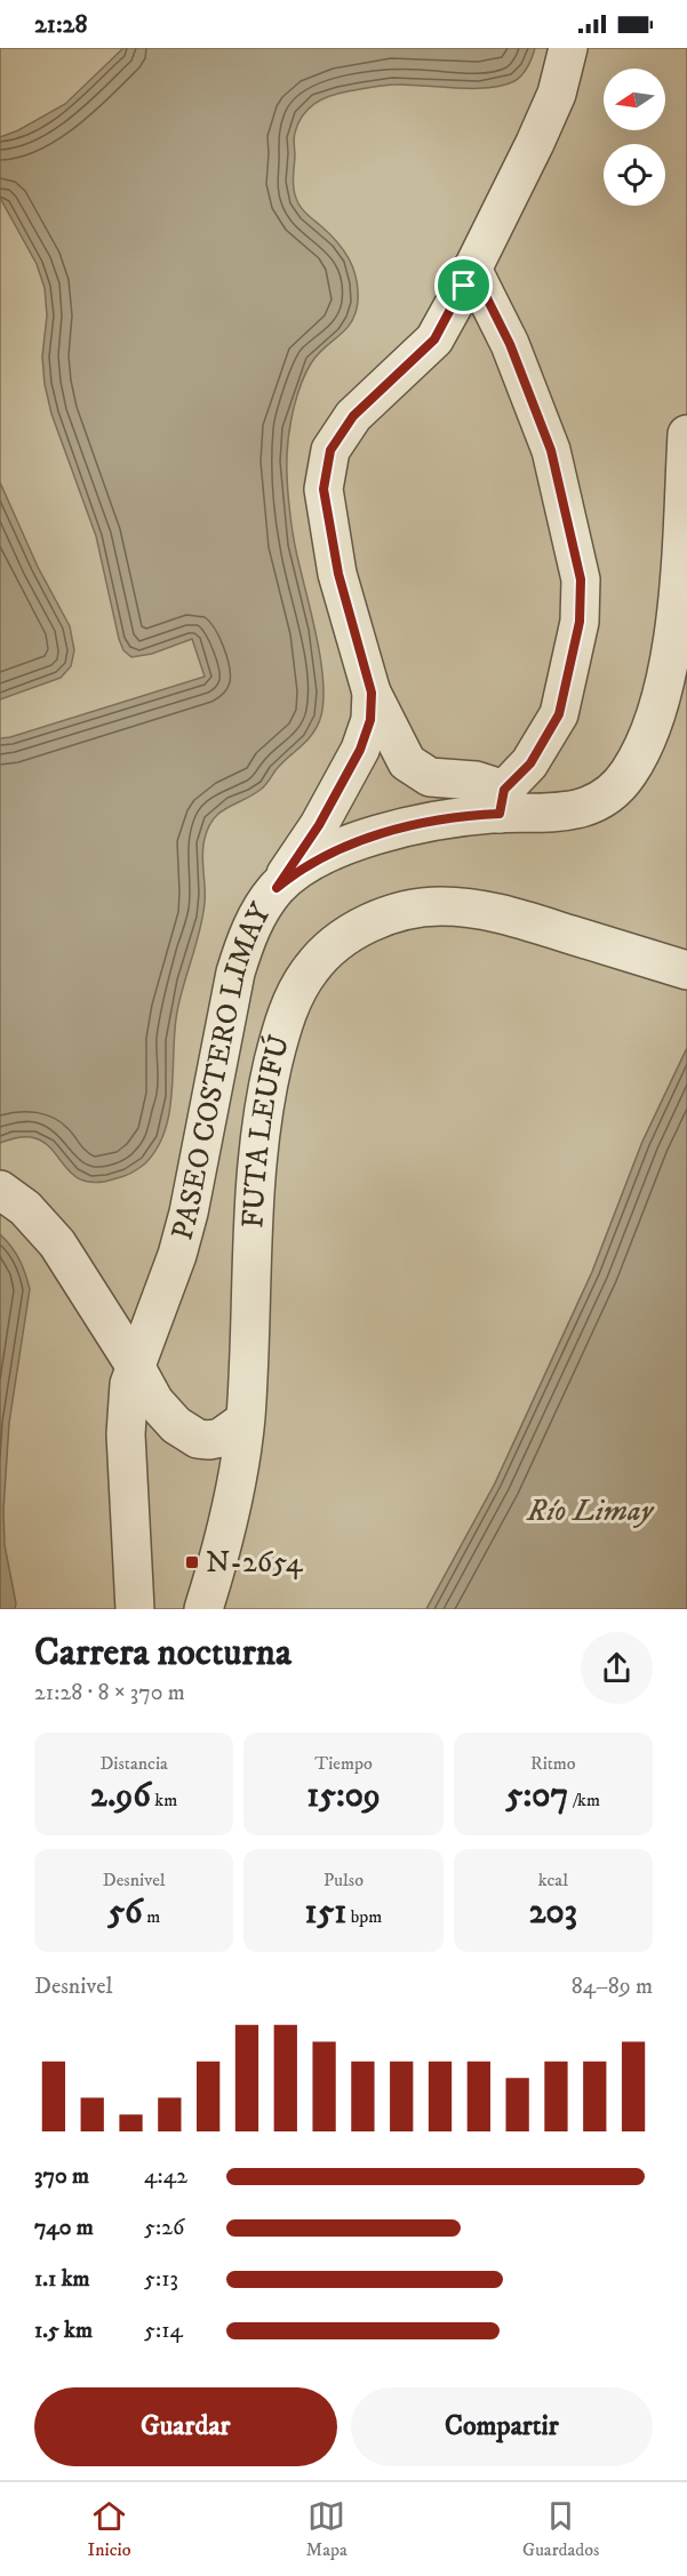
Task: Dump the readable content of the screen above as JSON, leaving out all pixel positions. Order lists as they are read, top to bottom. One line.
{"streets":{"street":["PASEO COSTERO LIMAY","FUTA LEUFÚ"]},"water":["Río Limay"],"places":{"transit":["N-2654"]},"north":"left","page":{"status":"21:28","heading":["Carrera nocturna","21:28 · 8 × 370 m"],"stats":[["Distancia","2.96 km"],["Tiempo","15:09"],["Ritmo","5:07 /km"],["Desnivel","56 m"],["Pulso","151 bpm"],["kcal","203"]],"chart":["Desnivel","84–89 m"],"list":[{"name":"370 m","note":"4:42"},{"name":"740 m","note":"5:26"},{"name":"1.1 km","note":"5:13"},{"name":"1.5 km","note":"5:14"}],"buttons":["Guardar","Compartir"],"tabs":["Inicio","Mapa","Guardados"]}}
